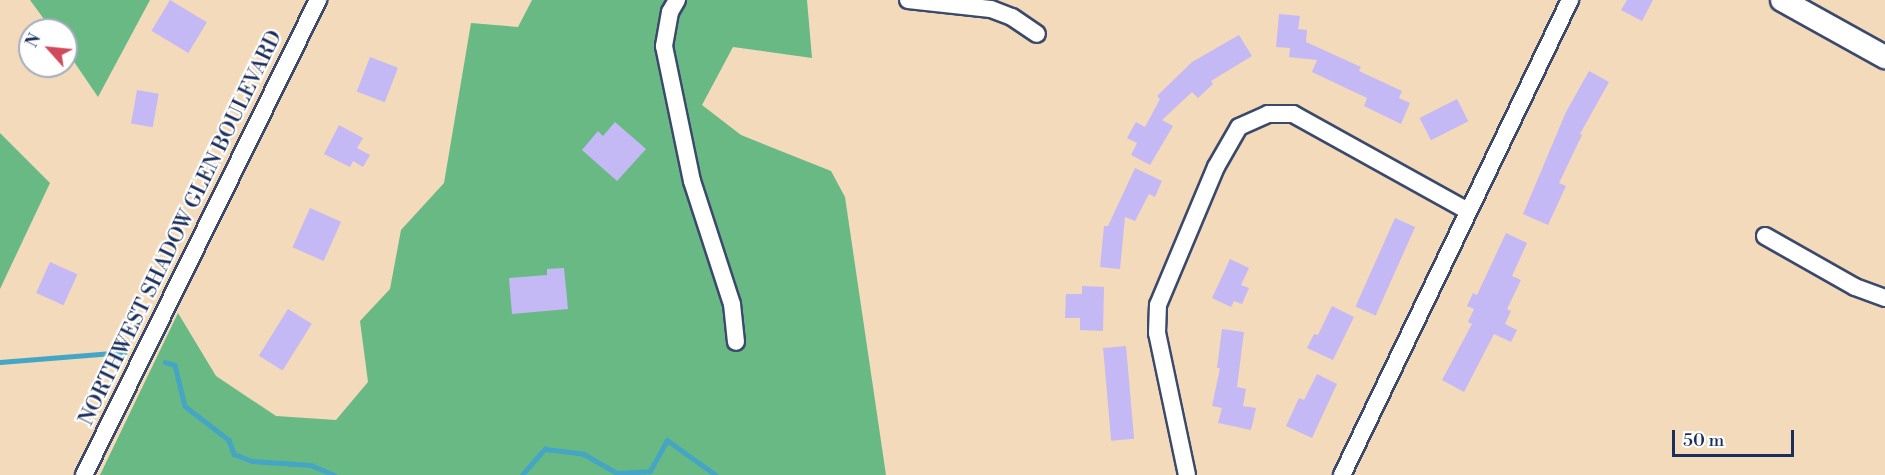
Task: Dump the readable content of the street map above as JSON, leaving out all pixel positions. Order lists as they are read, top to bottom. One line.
{"streets":{"street":["NORTHWEST SHADOW GLEN BOULEVARD"]},"scale_bar":"50 m","north":"top left"}
